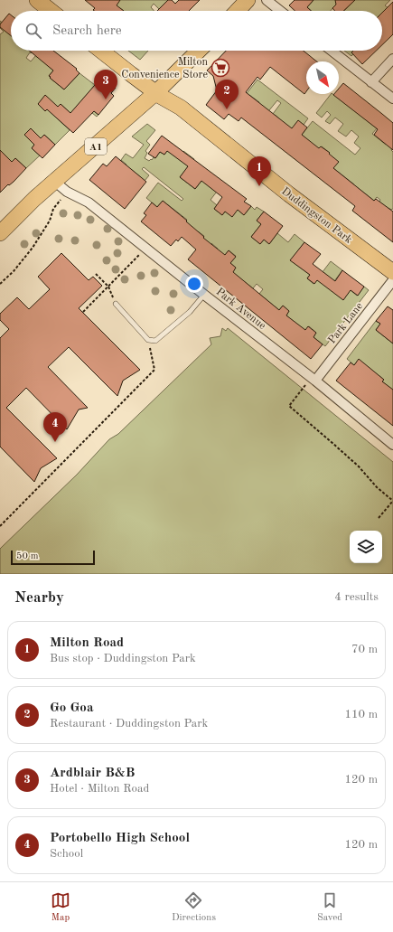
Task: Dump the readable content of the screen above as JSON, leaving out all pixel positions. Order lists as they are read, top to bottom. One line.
{"streets":{"main road":["A1","Duddingston Park"],"street":["Park Avenue","Park Lane"]},"crossings":[["A1","Duddingston Park"],["A1","Park Avenue"],["Park Avenue","Park Lane"]],"places":{"supermarket":["Milton Convenience Store"]},"scale_bar":"50 m","north":"bottom right","page":{"search":"Search here","pins":["3","2","1","4"],"scale":"50 m","heading":["Nearby","4 results"],"list":[{"mark":"1","name":"Milton Road","note":"Bus stop · Duddingston Park","value":"70 m"},{"mark":"2","name":"Go Goa","note":"Restaurant · Duddingston Park","value":"110 m"},{"mark":"3","name":"Ardblair B&B","note":"Hotel · Milton Road","value":"120 m"},{"mark":"4","name":"Portobello High School","note":"School","value":"120 m"}],"nav":["Map","Directions","Saved"]}}
